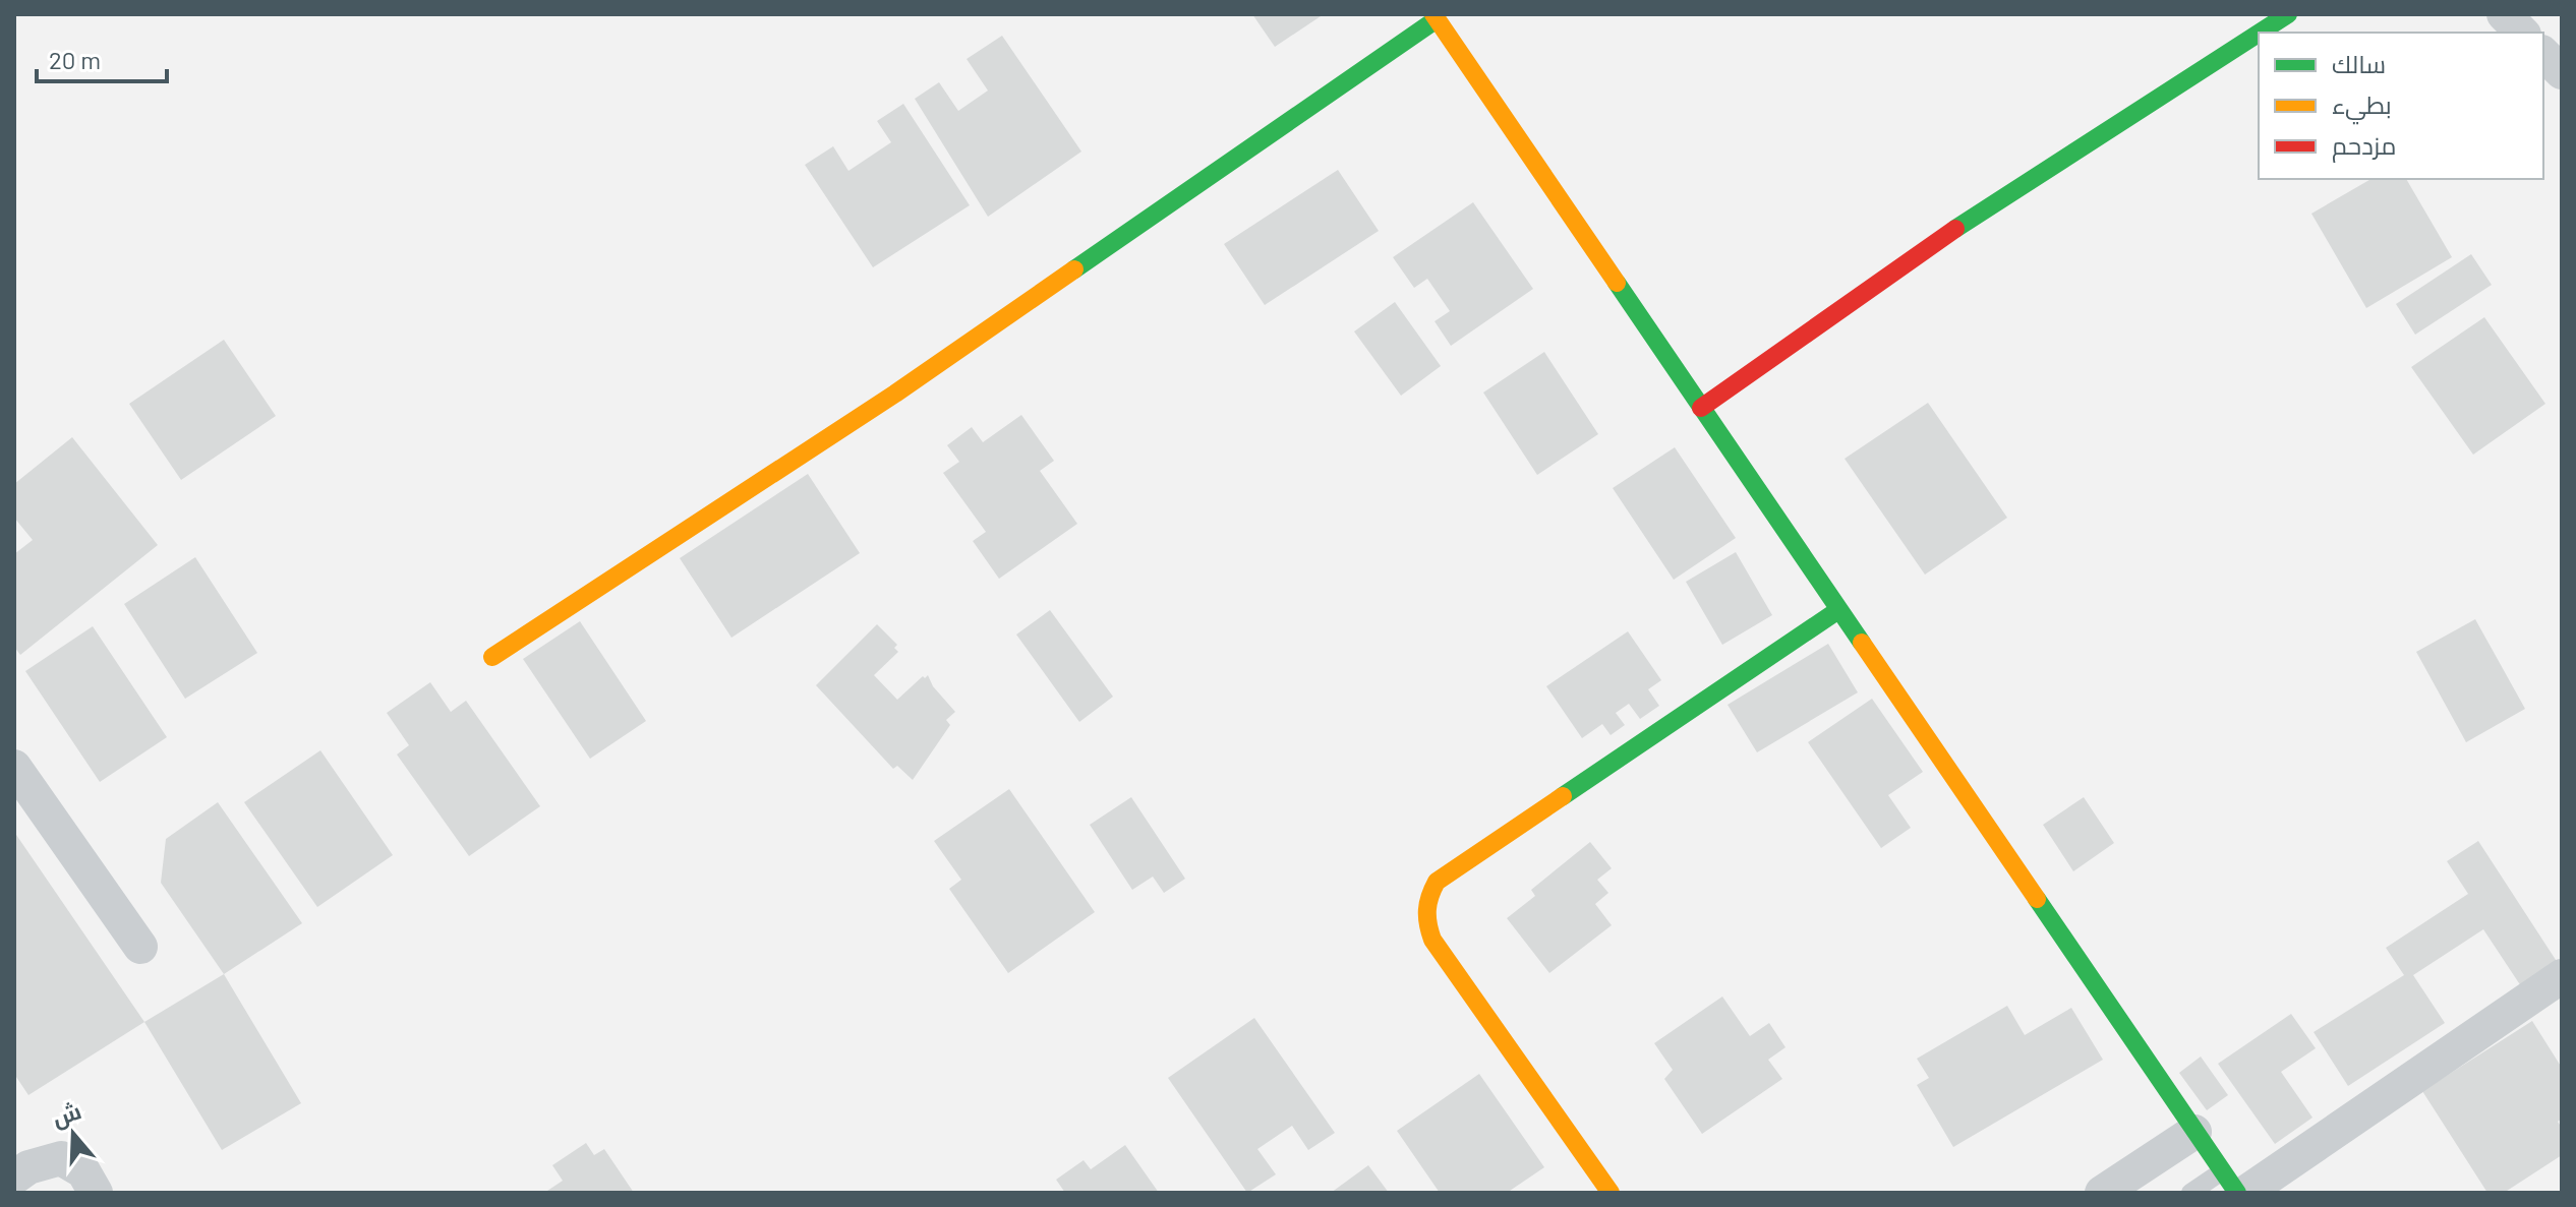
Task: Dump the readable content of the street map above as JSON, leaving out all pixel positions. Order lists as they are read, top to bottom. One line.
{"legend":["سالك","بطيء","مزدحم"],"scale_bar":"20 m","north":"top"}
